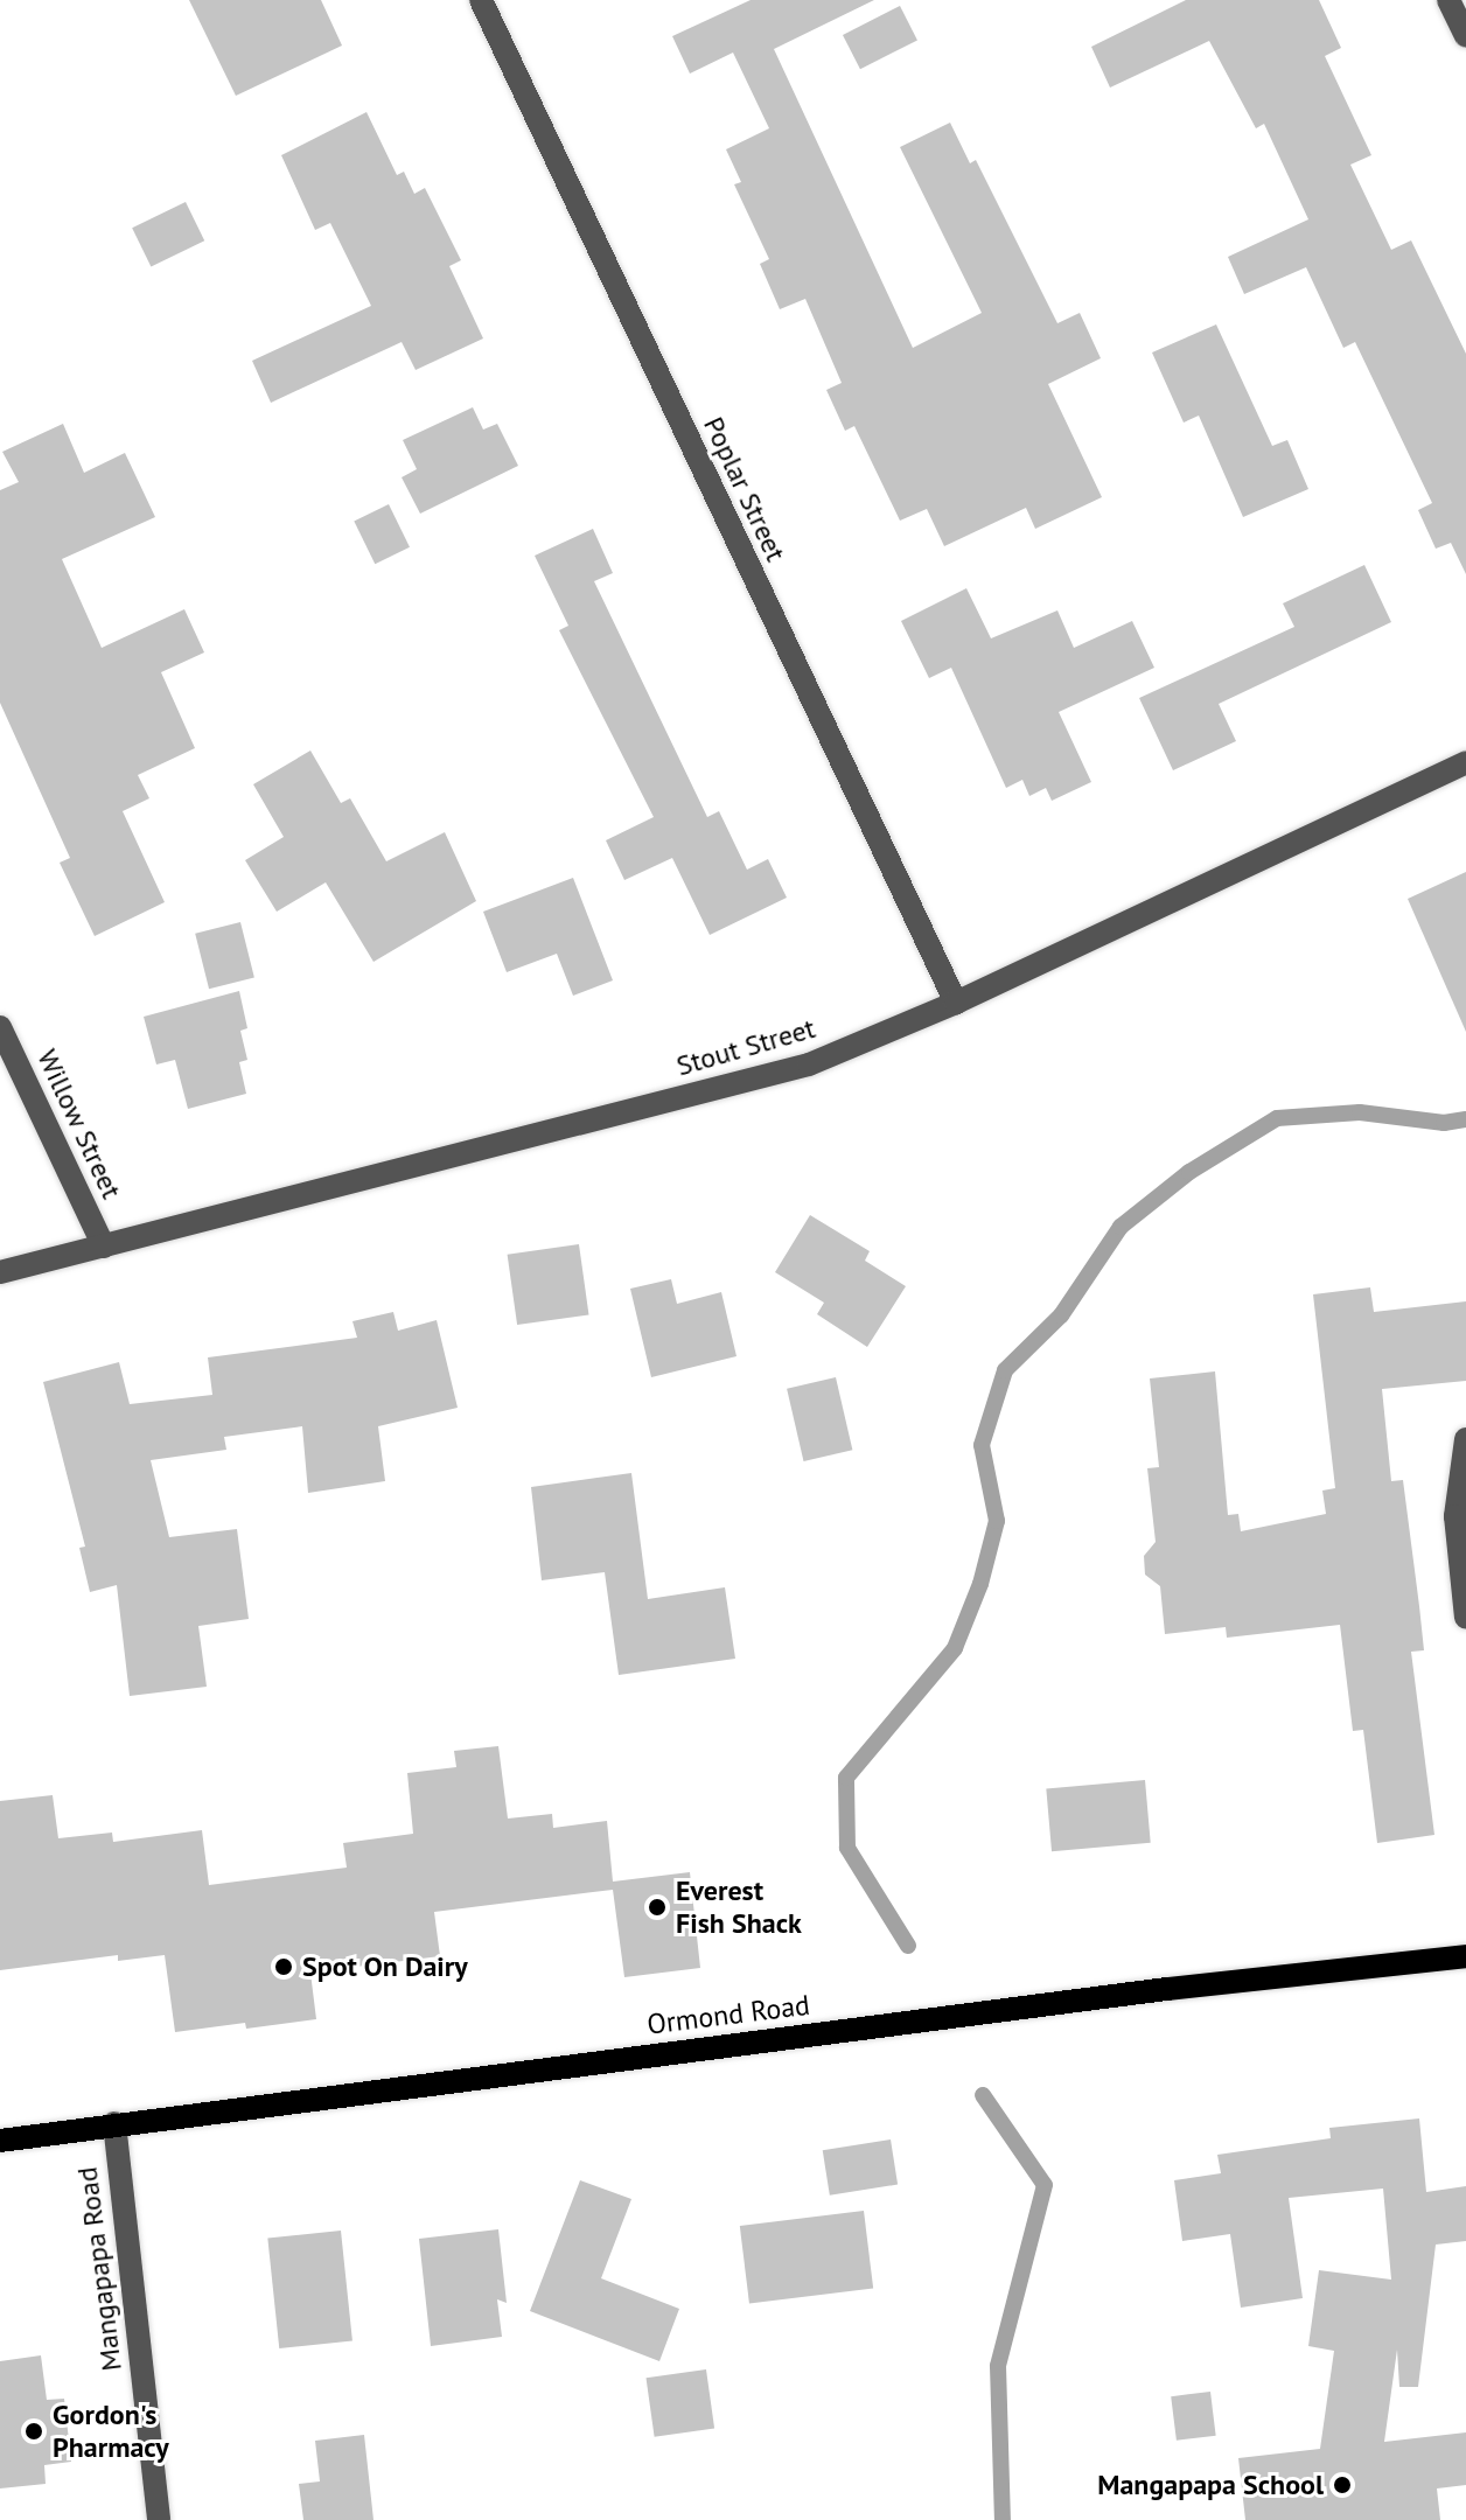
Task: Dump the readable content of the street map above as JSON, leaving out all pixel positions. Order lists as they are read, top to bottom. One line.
{"streets":{"main road":["Ormond Road"],"street":["Poplar Street","Stout Street","Willow Street","Mangapapa Road"]},"crossings":[["Poplar Street","Stout Street"],["Stout Street","Willow Street"],["Ormond Road","Mangapapa Road"]],"places":["Everest Fish Shack","Spot On Dairy","Gordon's Pharmacy","Mangapapa School"]}
